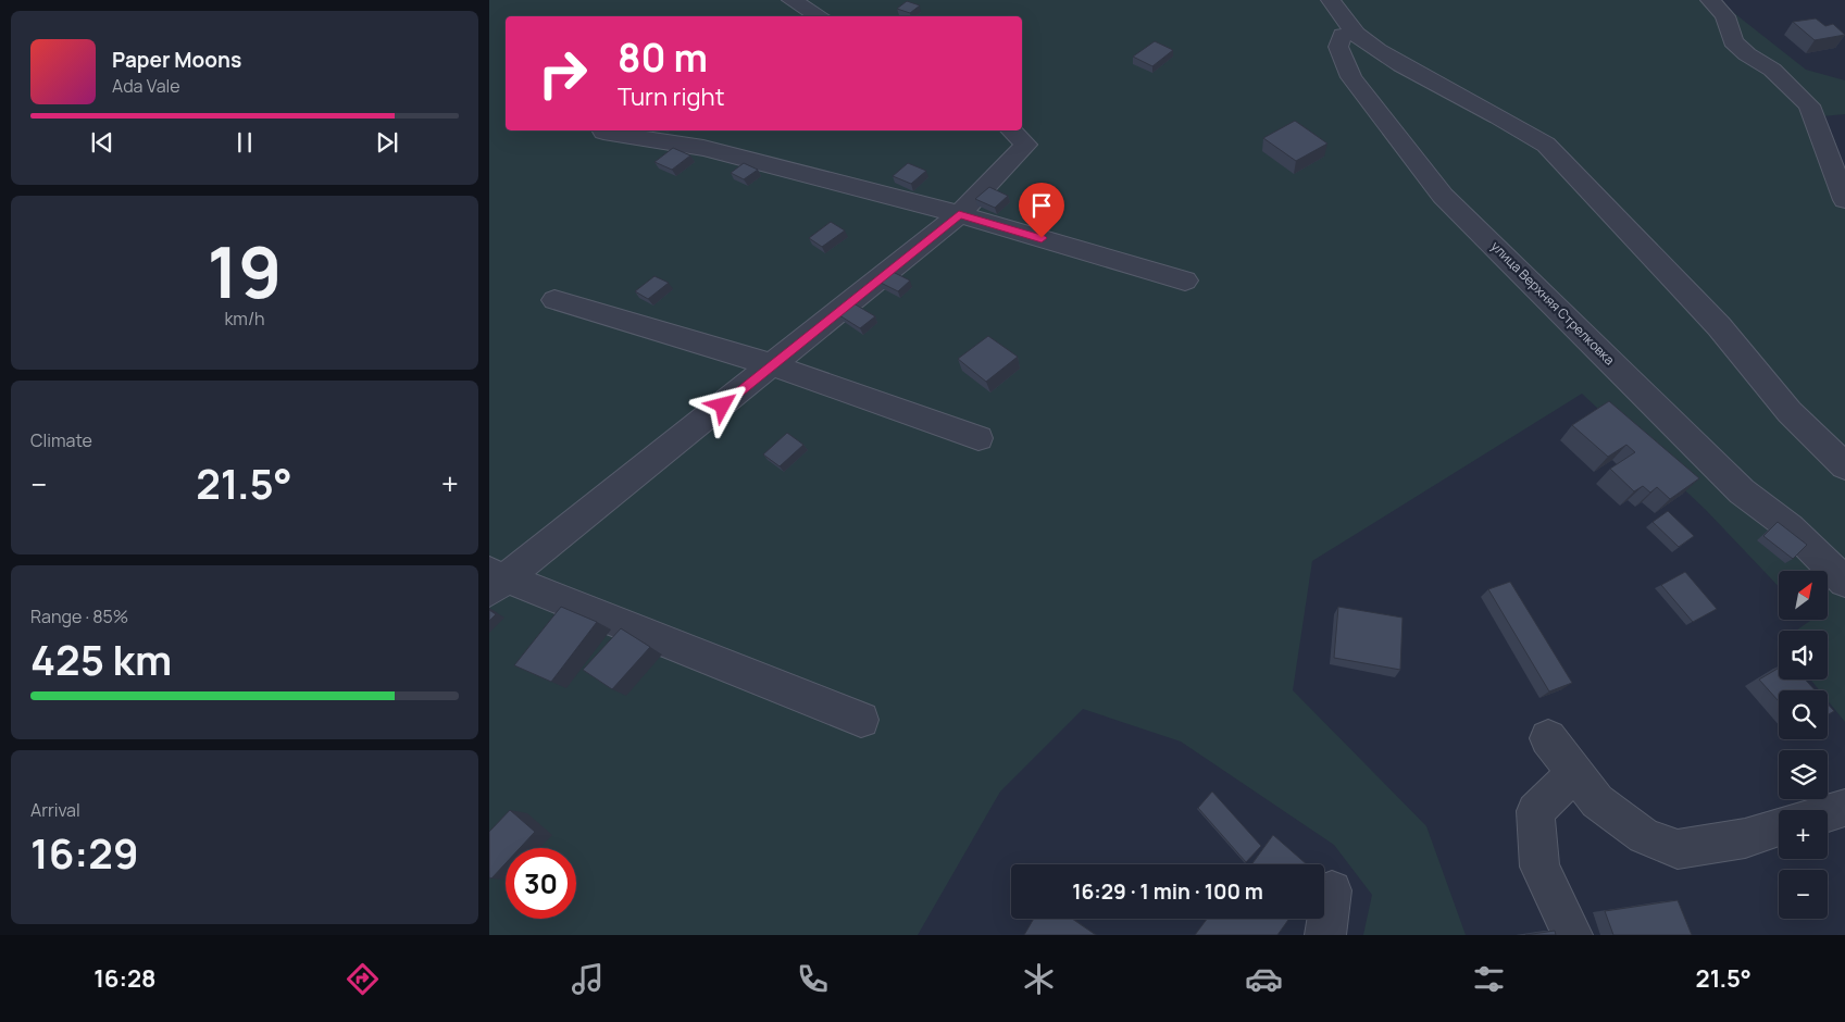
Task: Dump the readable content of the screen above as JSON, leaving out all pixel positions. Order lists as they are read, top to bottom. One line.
{"streets":{"street":["улица Верхняя Стрелковка"]},"north":"top right","page":{"turn":["80 m","Turn right"],"song":["Paper Moons","Ada Vale"],"tile":[["19","km/h"],"Climate",["Range · 85%","425 km"],["Arrival","16:29"]],"heat":["−","21.5°","+"],"map_buttons":["+","−"],"limit":"30","trip":"16:29 · 1 min · 100 m","tabs":["16:28","21.5°"]}}
